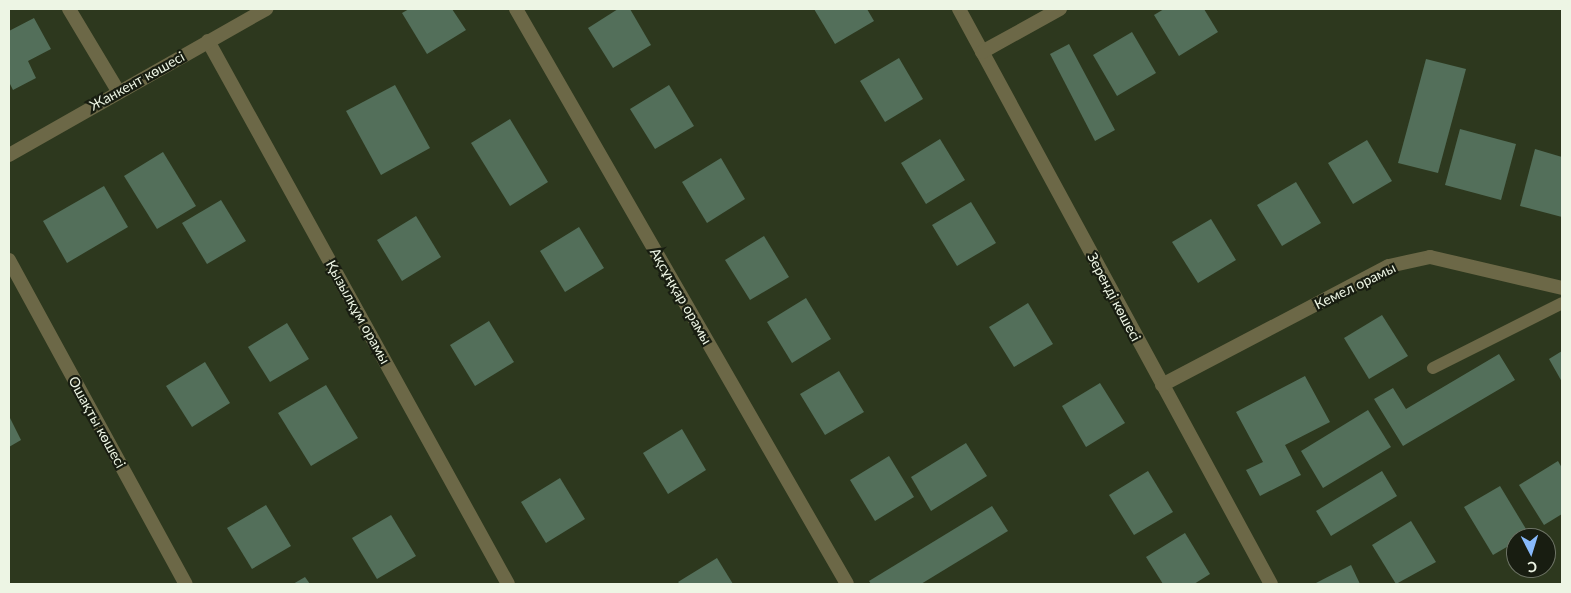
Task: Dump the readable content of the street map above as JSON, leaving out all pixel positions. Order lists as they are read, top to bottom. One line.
{"streets":{"street":["Жанкент көшесі","Кемел орамы","Ақсұңқар орамы","Зеренді көшесі","Қызылқұм орамы","Ошақты көшесі"]},"crossings":[["Жанкент көшесі","Қызылқұм орамы"],["Кемел орамы","Зеренді көшесі"]],"north":"bottom"}
